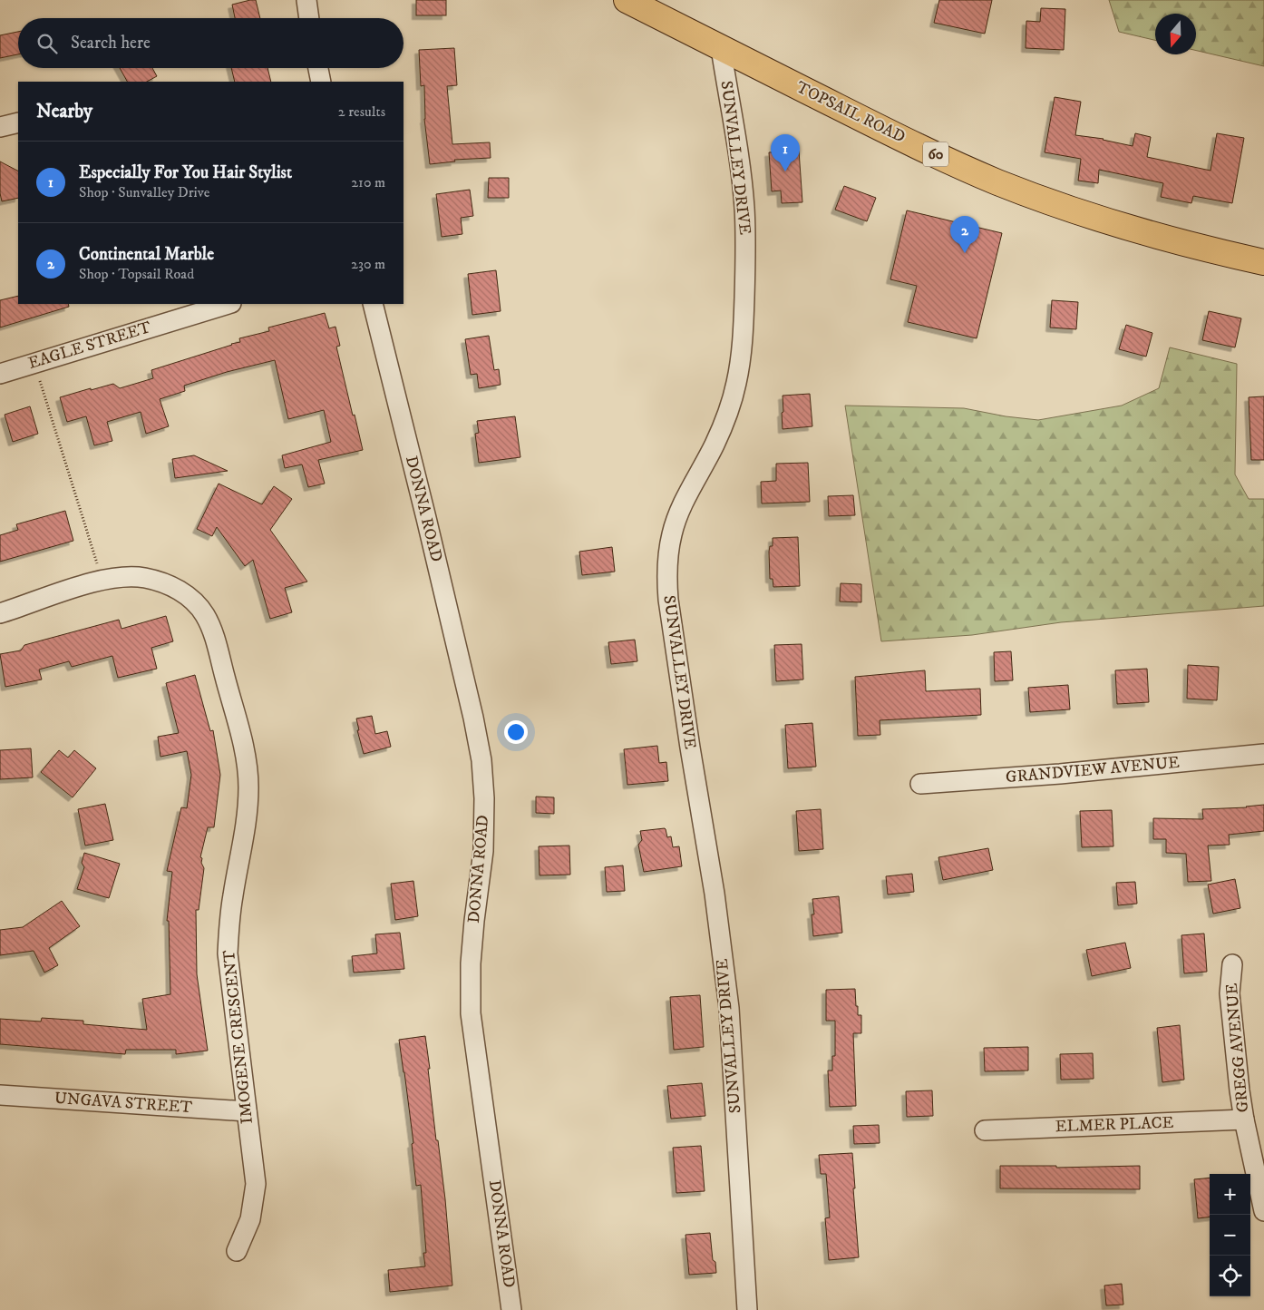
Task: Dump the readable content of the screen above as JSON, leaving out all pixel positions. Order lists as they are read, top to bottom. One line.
{"streets":{"main road":["TOPSAIL ROAD","60"],"street":["SUNVALLEY DRIVE","EAGLE STREET","DONNA ROAD","GRANDVIEW AVENUE","IMOGENE CRESCENT","GREGG AVENUE","UNGAVA STREET","ELMER PLACE"]},"crossings":[["TOPSAIL ROAD","SUNVALLEY DRIVE"],["IMOGENE CRESCENT","UNGAVA STREET"],["GREGG AVENUE","ELMER PLACE"]],"north":"bottom","page":{"search":"Search here","heading":["Nearby","2 results"],"pins":["1","2"],"list":[{"mark":"1","name":"Especially For You Hair Stylist","note":"Shop · Sunvalley Drive","value":"210 m"},{"mark":"2","name":"Continental Marble","note":"Shop · Topsail Road","value":"230 m"}],"map_buttons":["+","−"]}}
